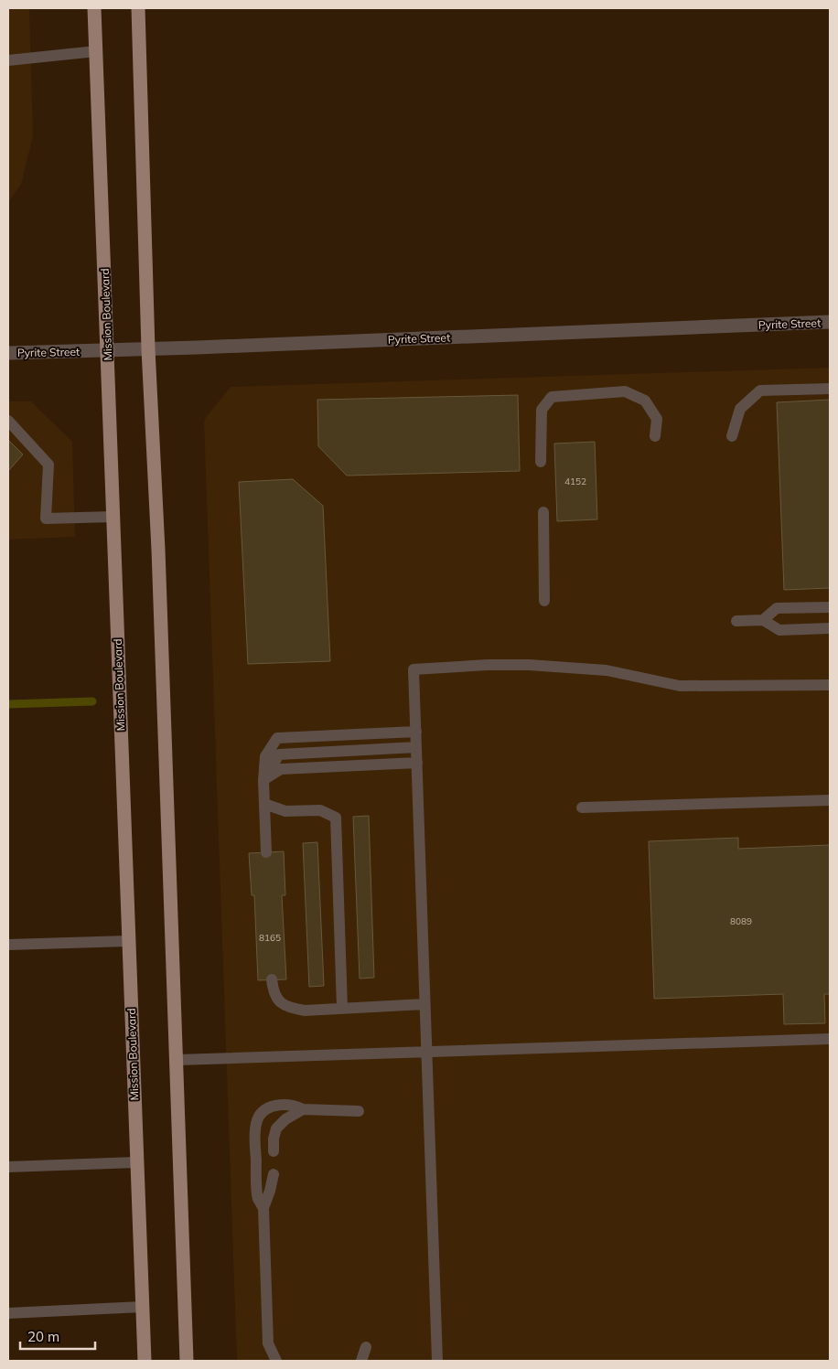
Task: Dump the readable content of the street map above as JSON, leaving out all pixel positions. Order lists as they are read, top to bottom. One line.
{"streets":{"main road":["Mission Boulevard"],"street":["Pyrite Street"]},"crossings":[["Mission Boulevard","Pyrite Street"]],"house_numbers":["4152","8089","8165"],"scale_bar":"20 m"}
